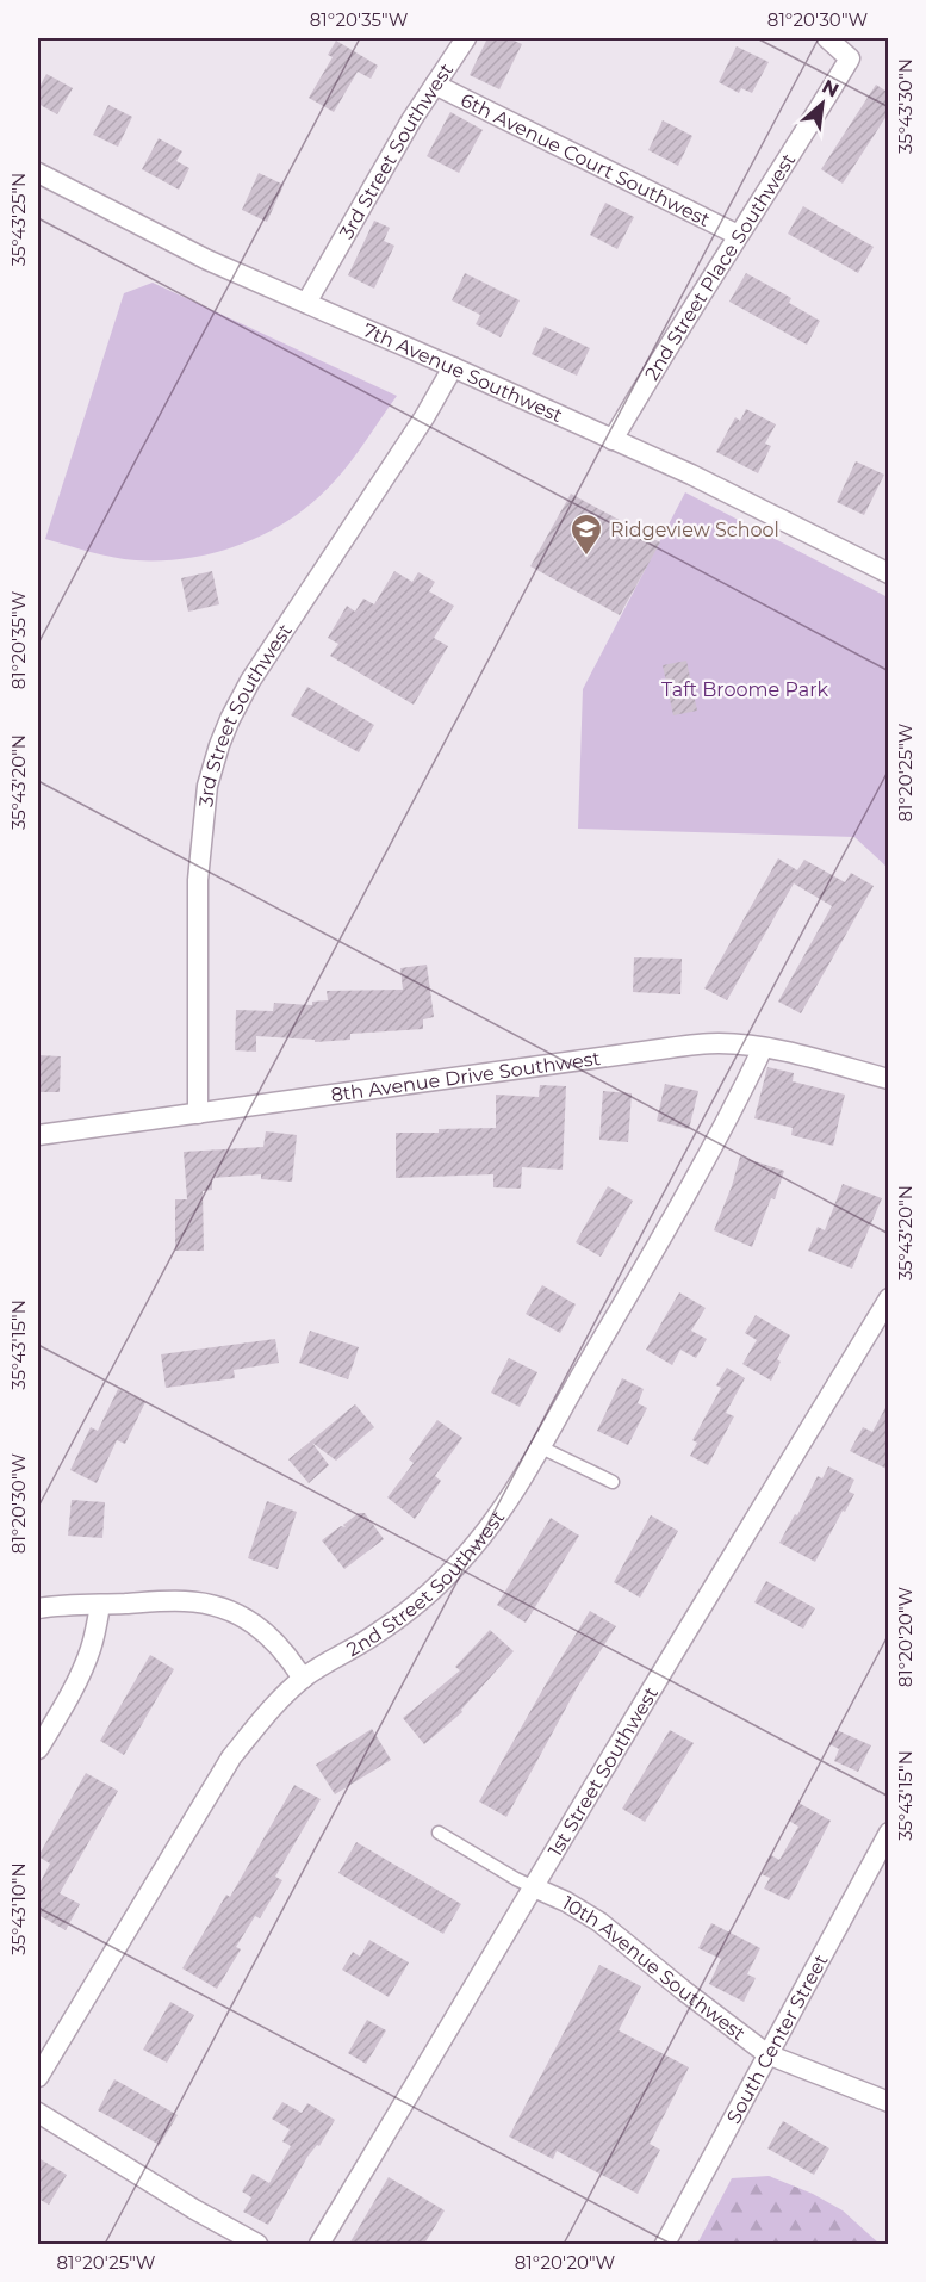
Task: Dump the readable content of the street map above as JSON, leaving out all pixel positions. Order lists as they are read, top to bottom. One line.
{"streets":{"street":["3rd Street Southwest","6th Avenue Court Southwest","2nd Street Place Southwest","7th Avenue Southwest","8th Avenue Drive Southwest","2nd Street Southwest","1st Street Southwest","10th Avenue Southwest","South Center Street"]},"crossings":[["3rd Street Southwest","6th Avenue Court Southwest"],["3rd Street Southwest","7th Avenue Southwest"],["3rd Street Southwest","8th Avenue Drive Southwest"],["6th Avenue Court Southwest","2nd Street Place Southwest"],["2nd Street Place Southwest","7th Avenue Southwest"],["8th Avenue Drive Southwest","2nd Street Southwest"],["1st Street Southwest","10th Avenue Southwest"],["10th Avenue Southwest","South Center Street"]],"parks":["Taft Broome Park"],"places":{"school or university":["Ridgeview School"]},"north":"top right","coordinates":["81°20'35\"W","81°20'30\"W","35°43'30\"N","35°43'25\"N","81°20'25\"W","35°43'20\"N","35°43'15\"N","81°20'20\"W","35°43'10\"N"]}
